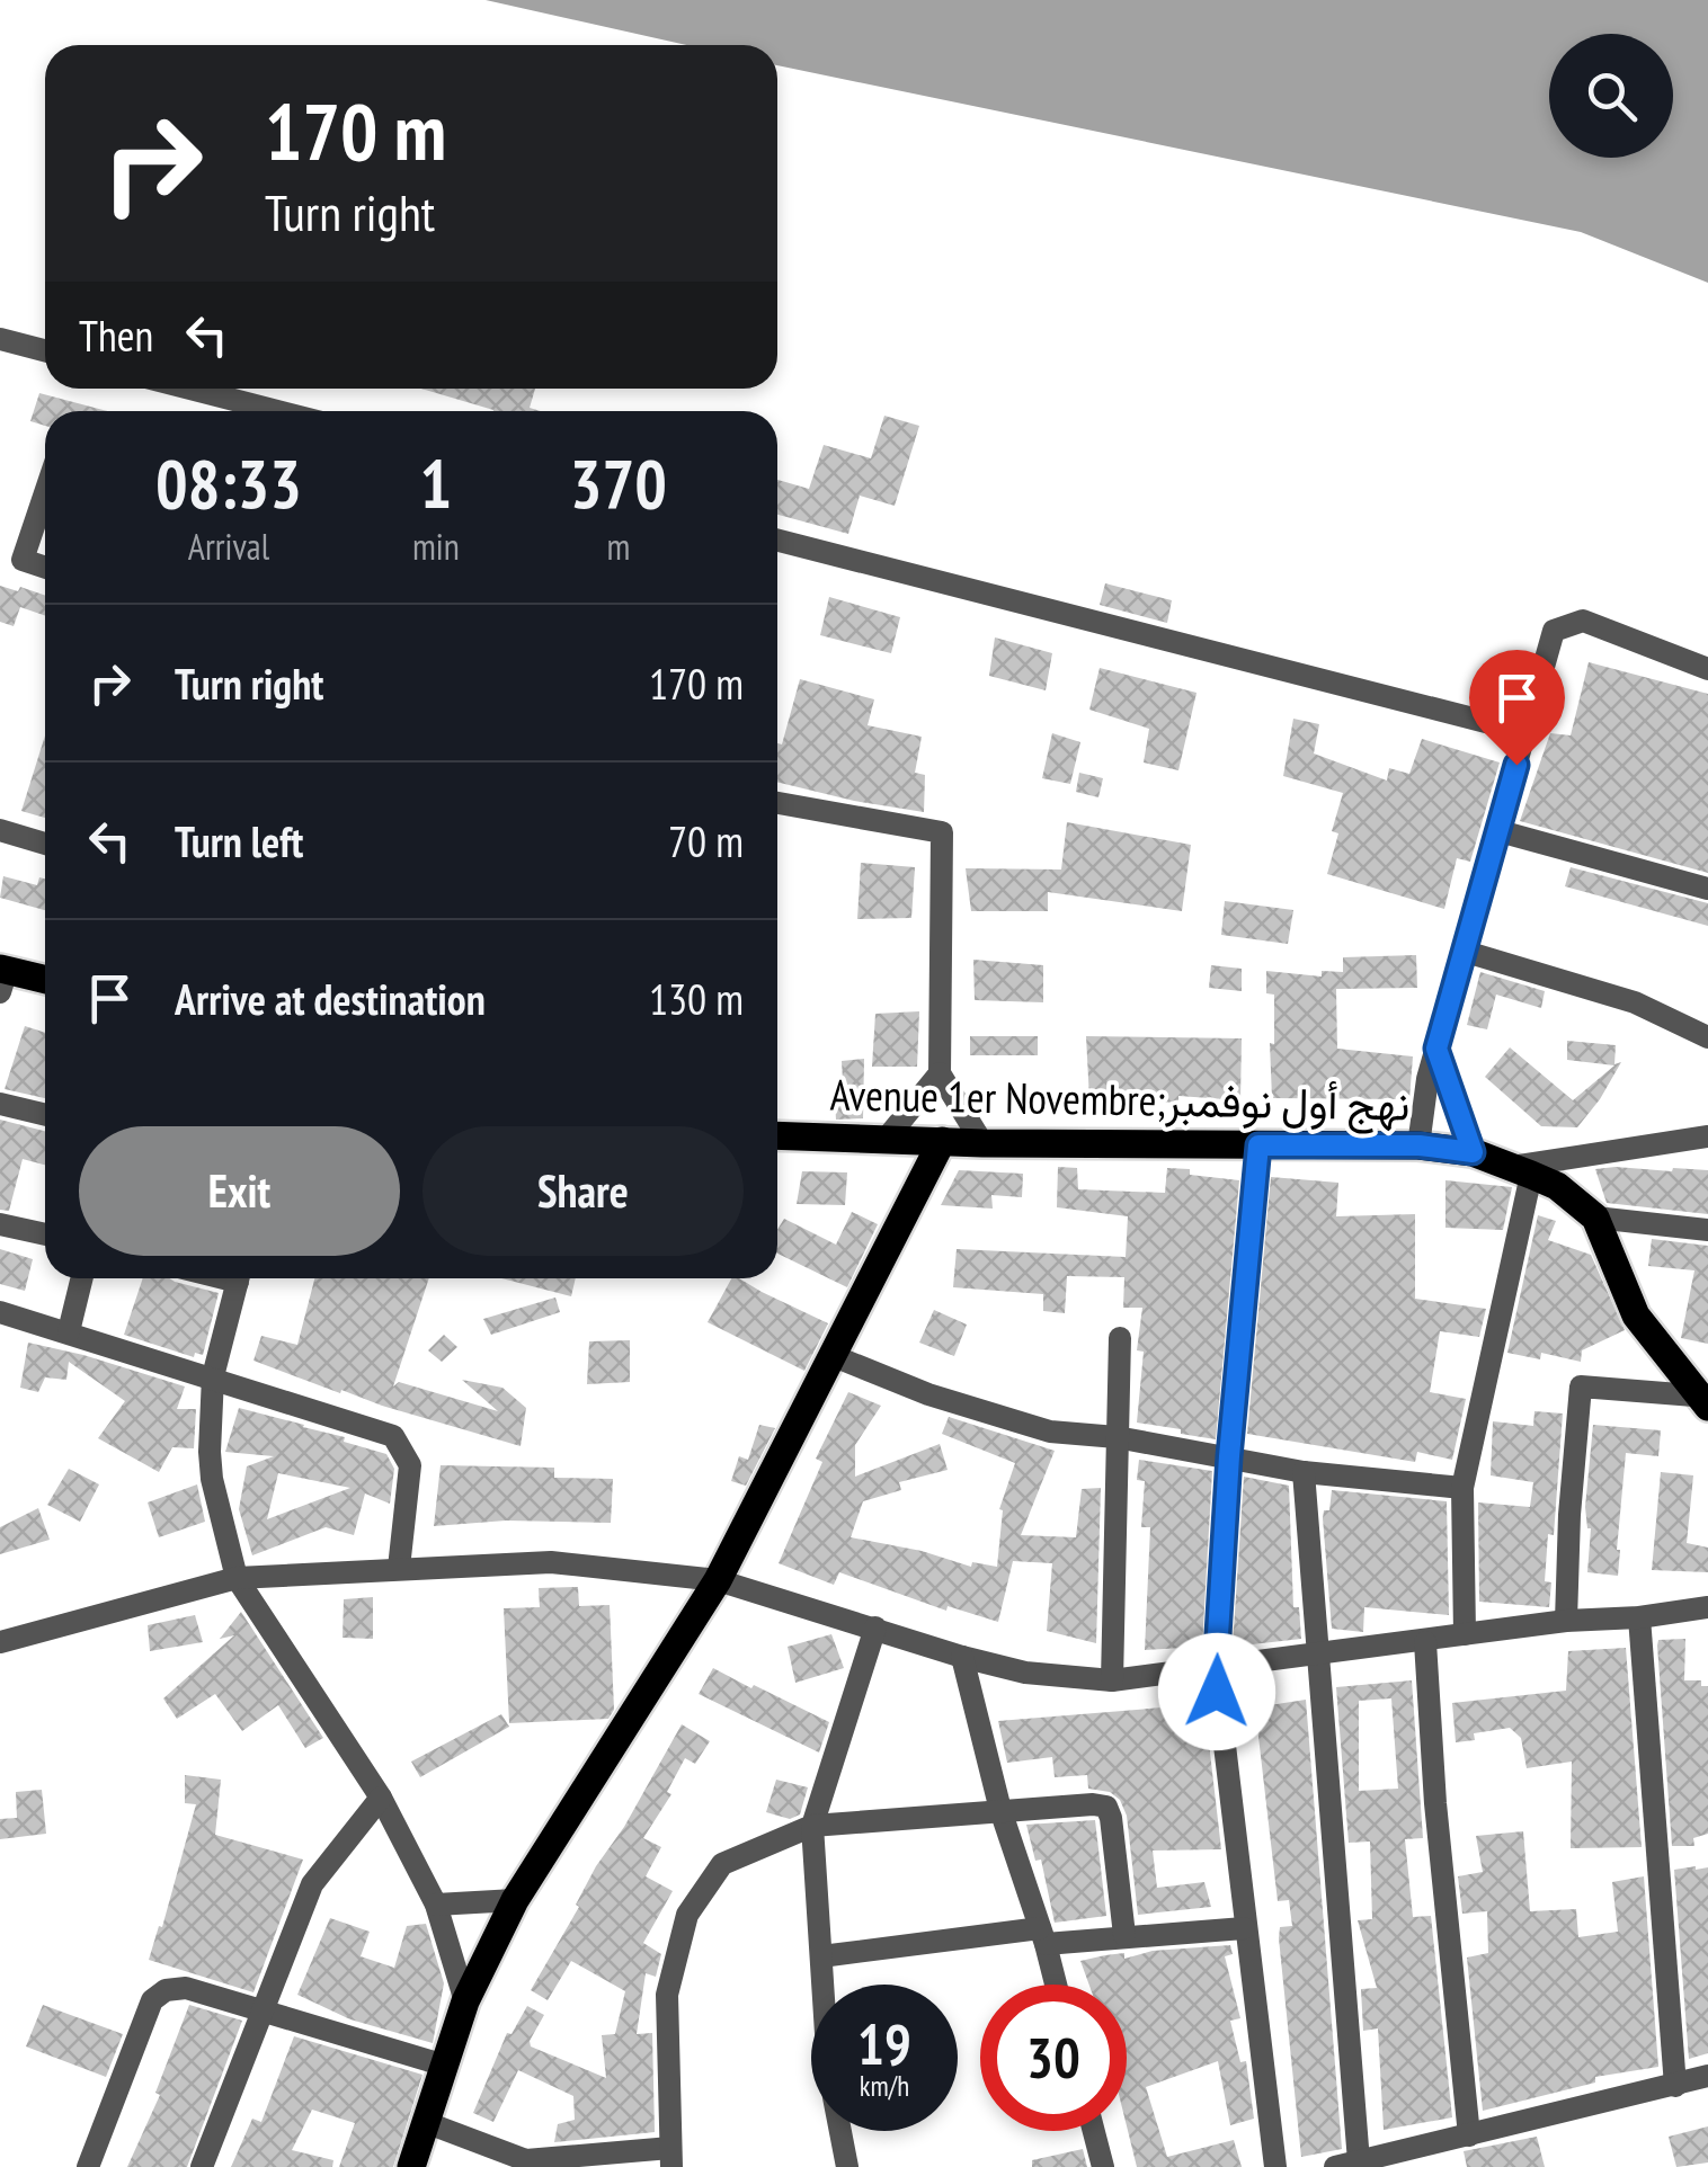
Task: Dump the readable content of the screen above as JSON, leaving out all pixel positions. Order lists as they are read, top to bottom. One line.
{"streets":{"main road":["Avenue 1er Novembre;نهج أول نوفمبر"]},"page":{"turn":["170 m","Turn right"],"then":"Then","eta":["08:33","Arrival","1","min","370","m"],"list":[{"name":"Turn right","value":"170 m"},{"name":"Turn left","value":"70 m"},{"name":"Arrive at destination","value":"130 m"}],"buttons":["Exit","Share"],"speed":"19 km/h","limit":"30"}}
